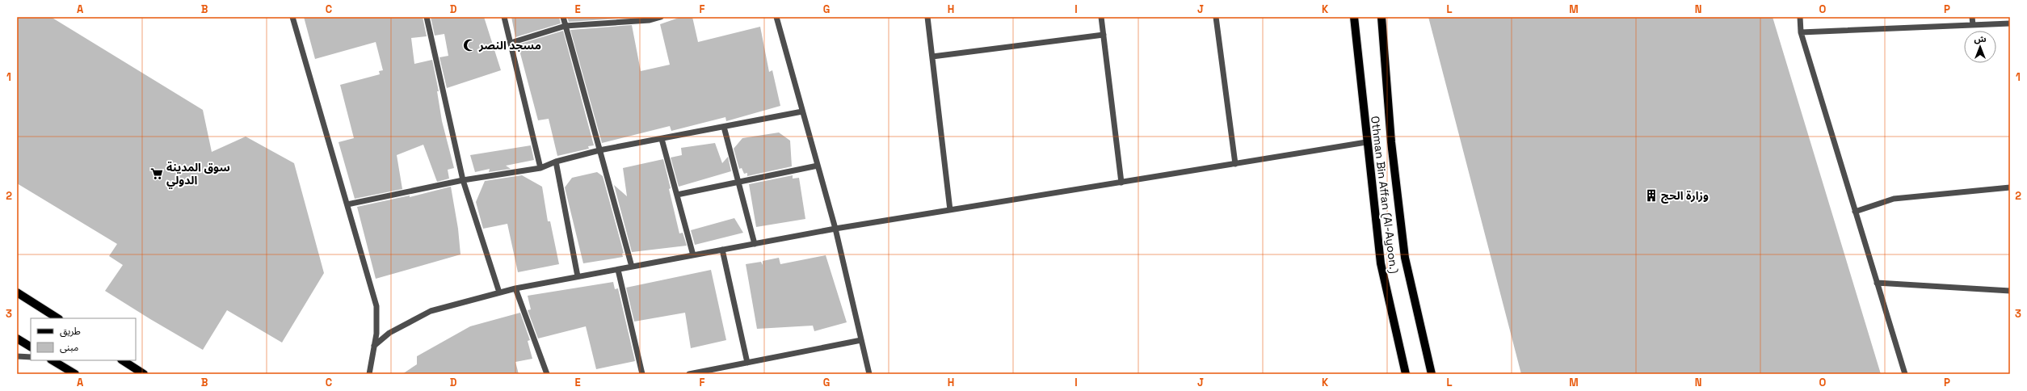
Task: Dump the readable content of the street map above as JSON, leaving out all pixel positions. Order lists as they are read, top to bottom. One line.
{"streets":{"main road":["Othman Bin Affan (Al-Ayoon.)"]},"places":{"mosque":["مسجد النصر"],"supermarket":["سوق المدينة الدولي"],"building":["وزارة الحج"]},"legend":["طريق","مبنى"],"north":"top","grid":{"columns":["A","B","C","D","E","F","G","H","I","J","K","L","M","N","O","P"],"rows":["1","2","3"]}}
